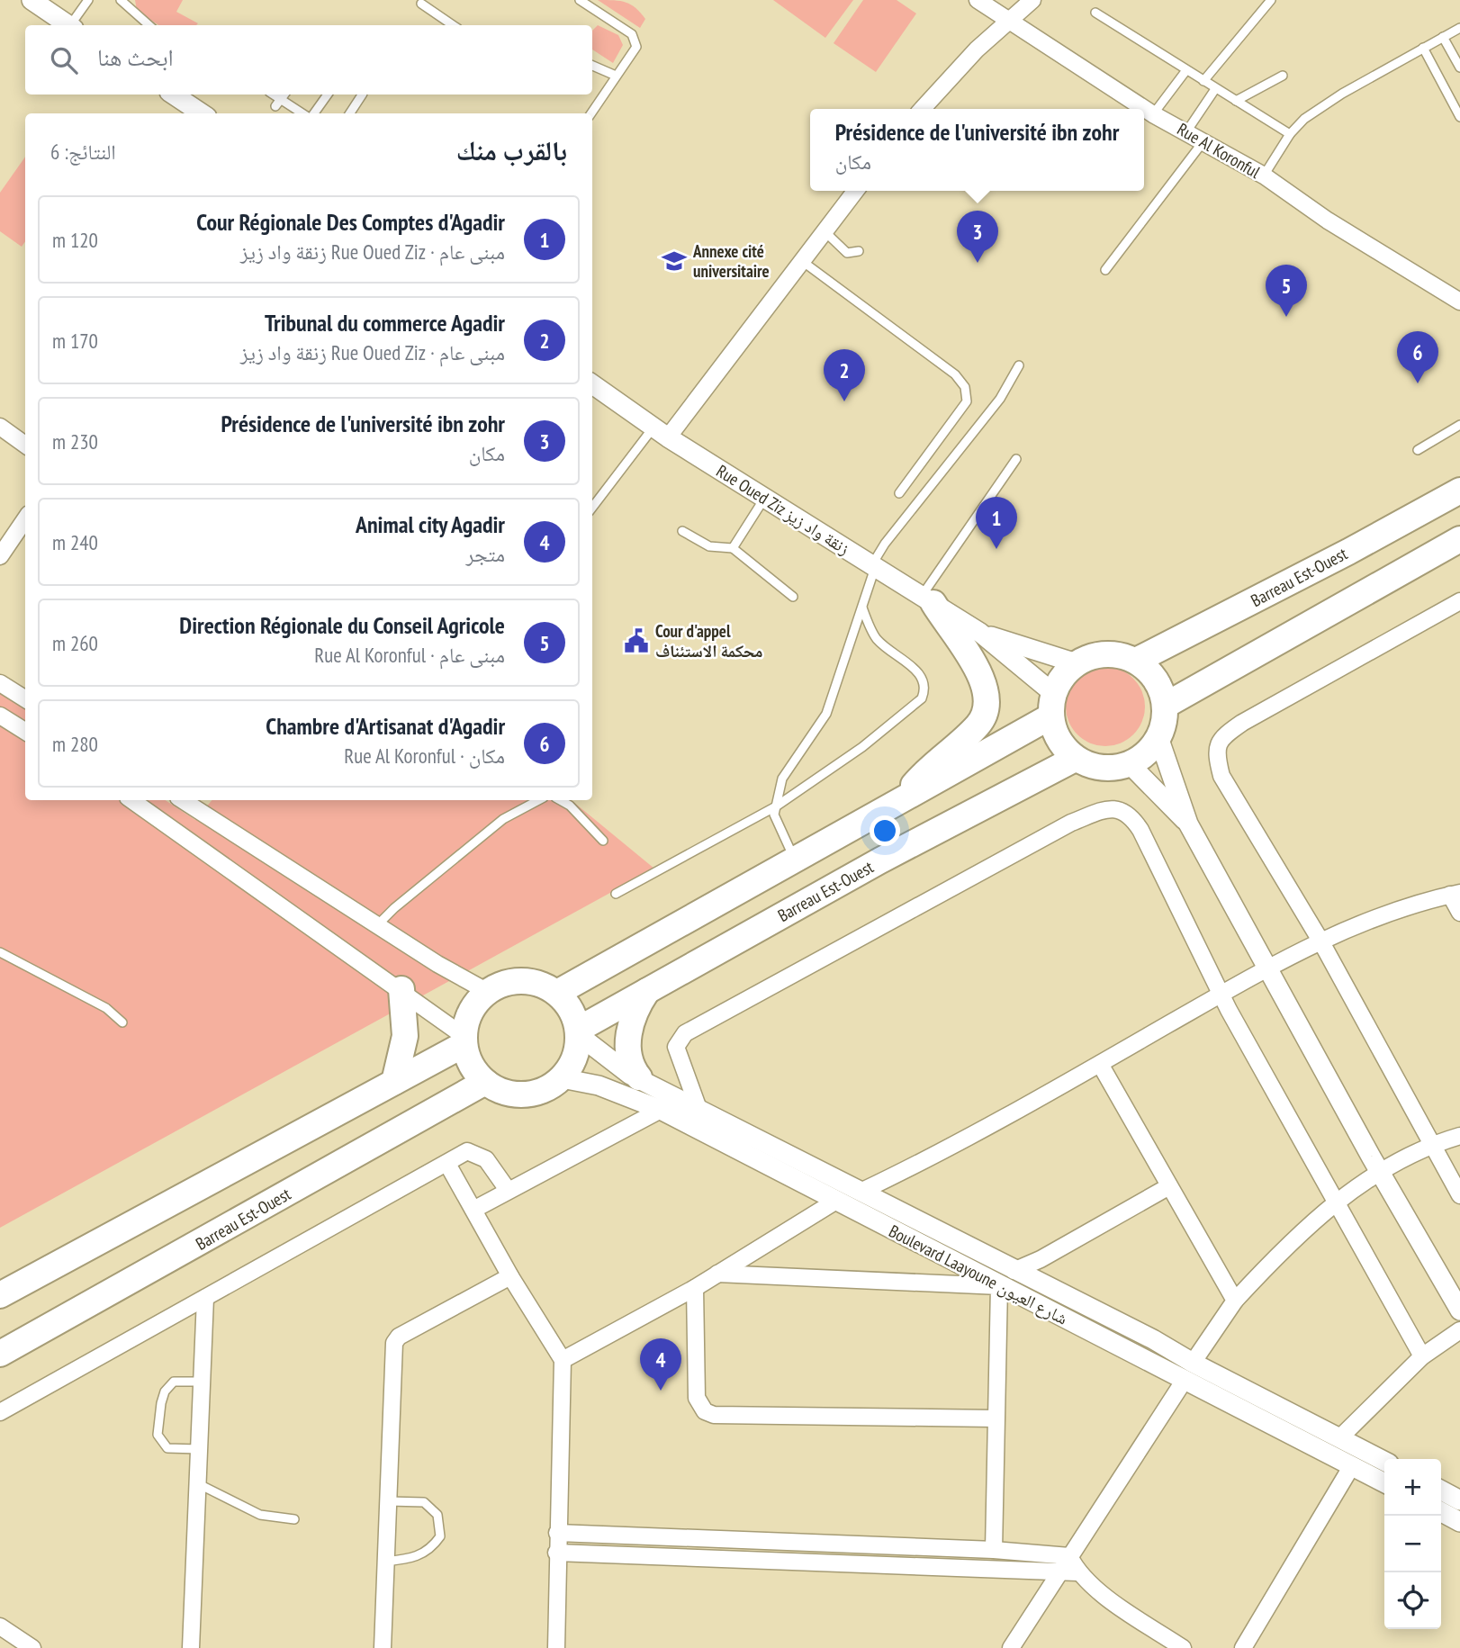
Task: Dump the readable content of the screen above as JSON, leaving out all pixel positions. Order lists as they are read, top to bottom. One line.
{"streets":{"main road":["Barreau Est-Ouest"],"street":["Rue Al Koronful","Rue Oued Ziz زنقة واد زيز","Boulevard Laayoune شارع العيون"]},"crossings":[["Rue Oued Ziz زنقة واد زيز","Barreau Est-Ouest"],["Barreau Est-Ouest","Boulevard Laayoune شارع العيون"]],"places":{"school or university":["Annexe cité universitaire"],"public building":["Cour d'appel محكمة الاستئناف"]},"page":{"search":"ابحث هنا","popup":["Présidence de l'université ibn zohr","مكان"],"heading":["بالقرب منك","النتائج: 6"],"list":[{"mark":"1","name":"Cour Régionale Des Comptes d'Agadir","note":"مبنى عام · Rue Oued Ziz زنقة واد زيز","value":"120 m"},{"mark":"2","name":"Tribunal du commerce Agadir","note":"مبنى عام · Rue Oued Ziz زنقة واد زيز","value":"170 m"},{"mark":"3","name":"Présidence de l'université ibn zohr","note":"مكان","value":"230 m"},{"mark":"4","name":"Animal city Agadir","note":"متجر","value":"240 m"},{"mark":"5","name":"Direction Régionale du Conseil Agricole","note":"مبنى عام · Rue Al Koronful","value":"260 m"},{"mark":"6","name":"Chambre d'Artisanat d'Agadir","note":"مكان · Rue Al Koronful","value":"280 m"}],"pins":["3","5","6","2","1","4"],"map_buttons":["+","−"]}}
